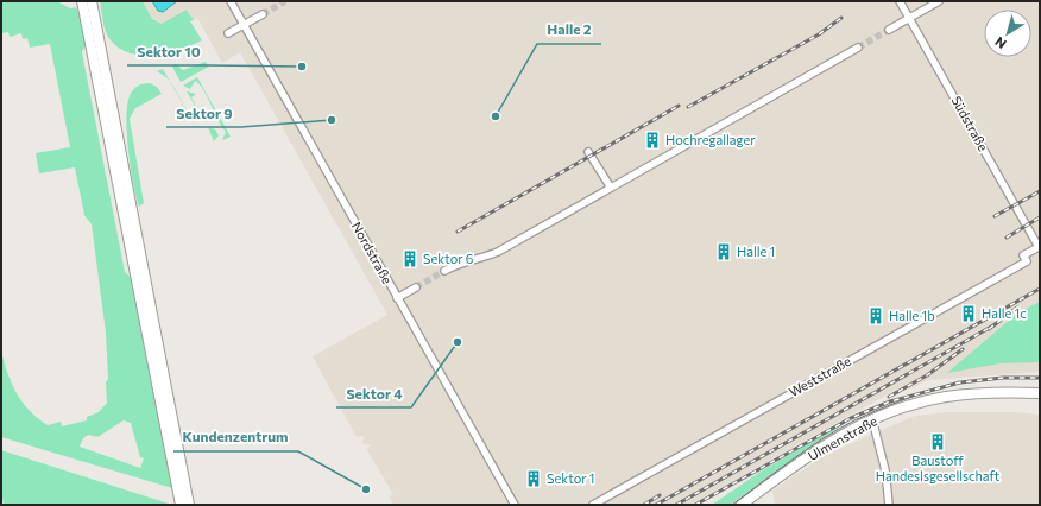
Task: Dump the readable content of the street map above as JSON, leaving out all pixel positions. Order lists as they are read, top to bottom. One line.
{"streets":{"main road":["Ulmenstraße"],"street":["Südstraße","Nordstraße","Weststraße"]},"crossings":[["Südstraße","Weststraße"]],"places":{"other":["Sektor 10","Halle 2","Sektor 9","Sektor 4","Kundenzentrum"],"building":["Hochregallager","Halle 1","Sektor 6","Halle 1c","Halle 1b","Baustoff Handeslsgesellschaft","Sektor 1"]},"north":"bottom left"}
